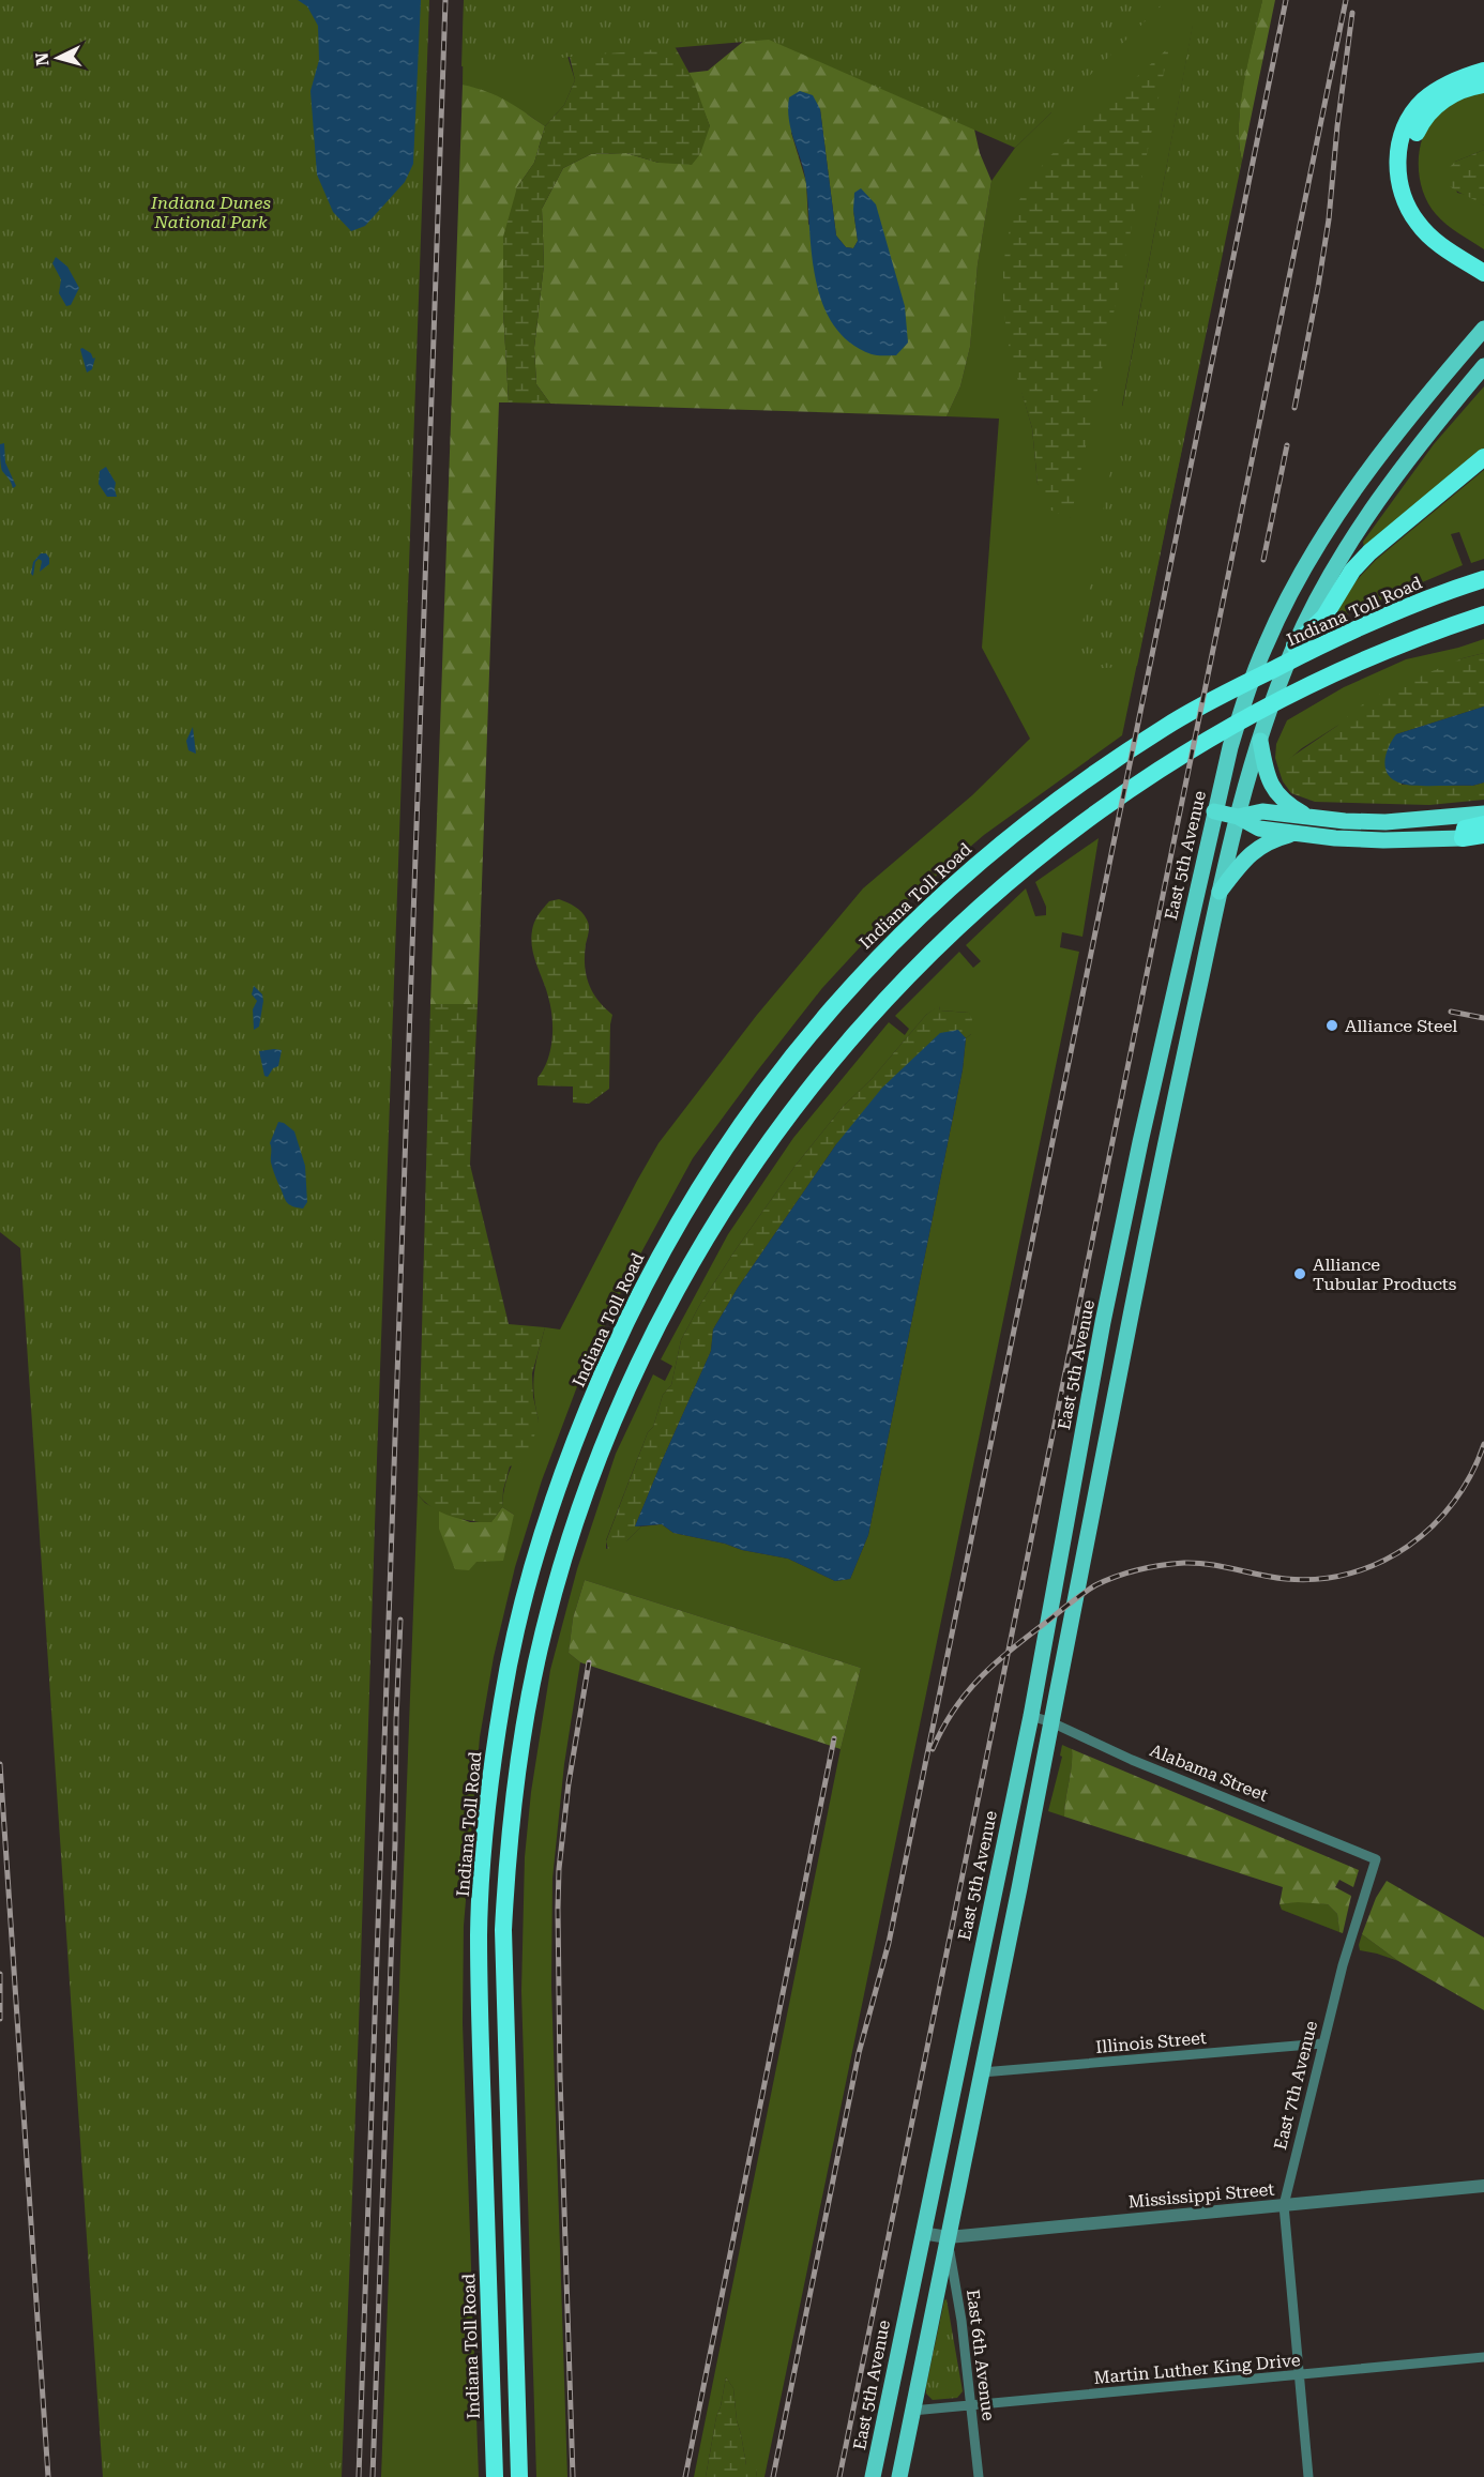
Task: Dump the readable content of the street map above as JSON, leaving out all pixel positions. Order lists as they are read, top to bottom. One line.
{"streets":{"highway":["Indiana Toll Road"],"main road":["East 5th Avenue"],"street":["Alabama Street","Illinois Street","East 7th Avenue","Mississippi Street","East 6th Avenue","Martin Luther King Drive"]},"crossings":[["East 5th Avenue","Alabama Street"],["East 5th Avenue","Mississippi Street"],["Alabama Street","East 7th Avenue"],["Illinois Street","East 7th Avenue"],["East 7th Avenue","Mississippi Street"],["East 7th Avenue","Martin Luther King Drive"],["Mississippi Street","East 6th Avenue"],["East 6th Avenue","Martin Luther King Drive"]],"parks":["Indiana Dunes National Park"],"places":["Alliance Steel","Alliance Tubular Products"],"north":"left"}
